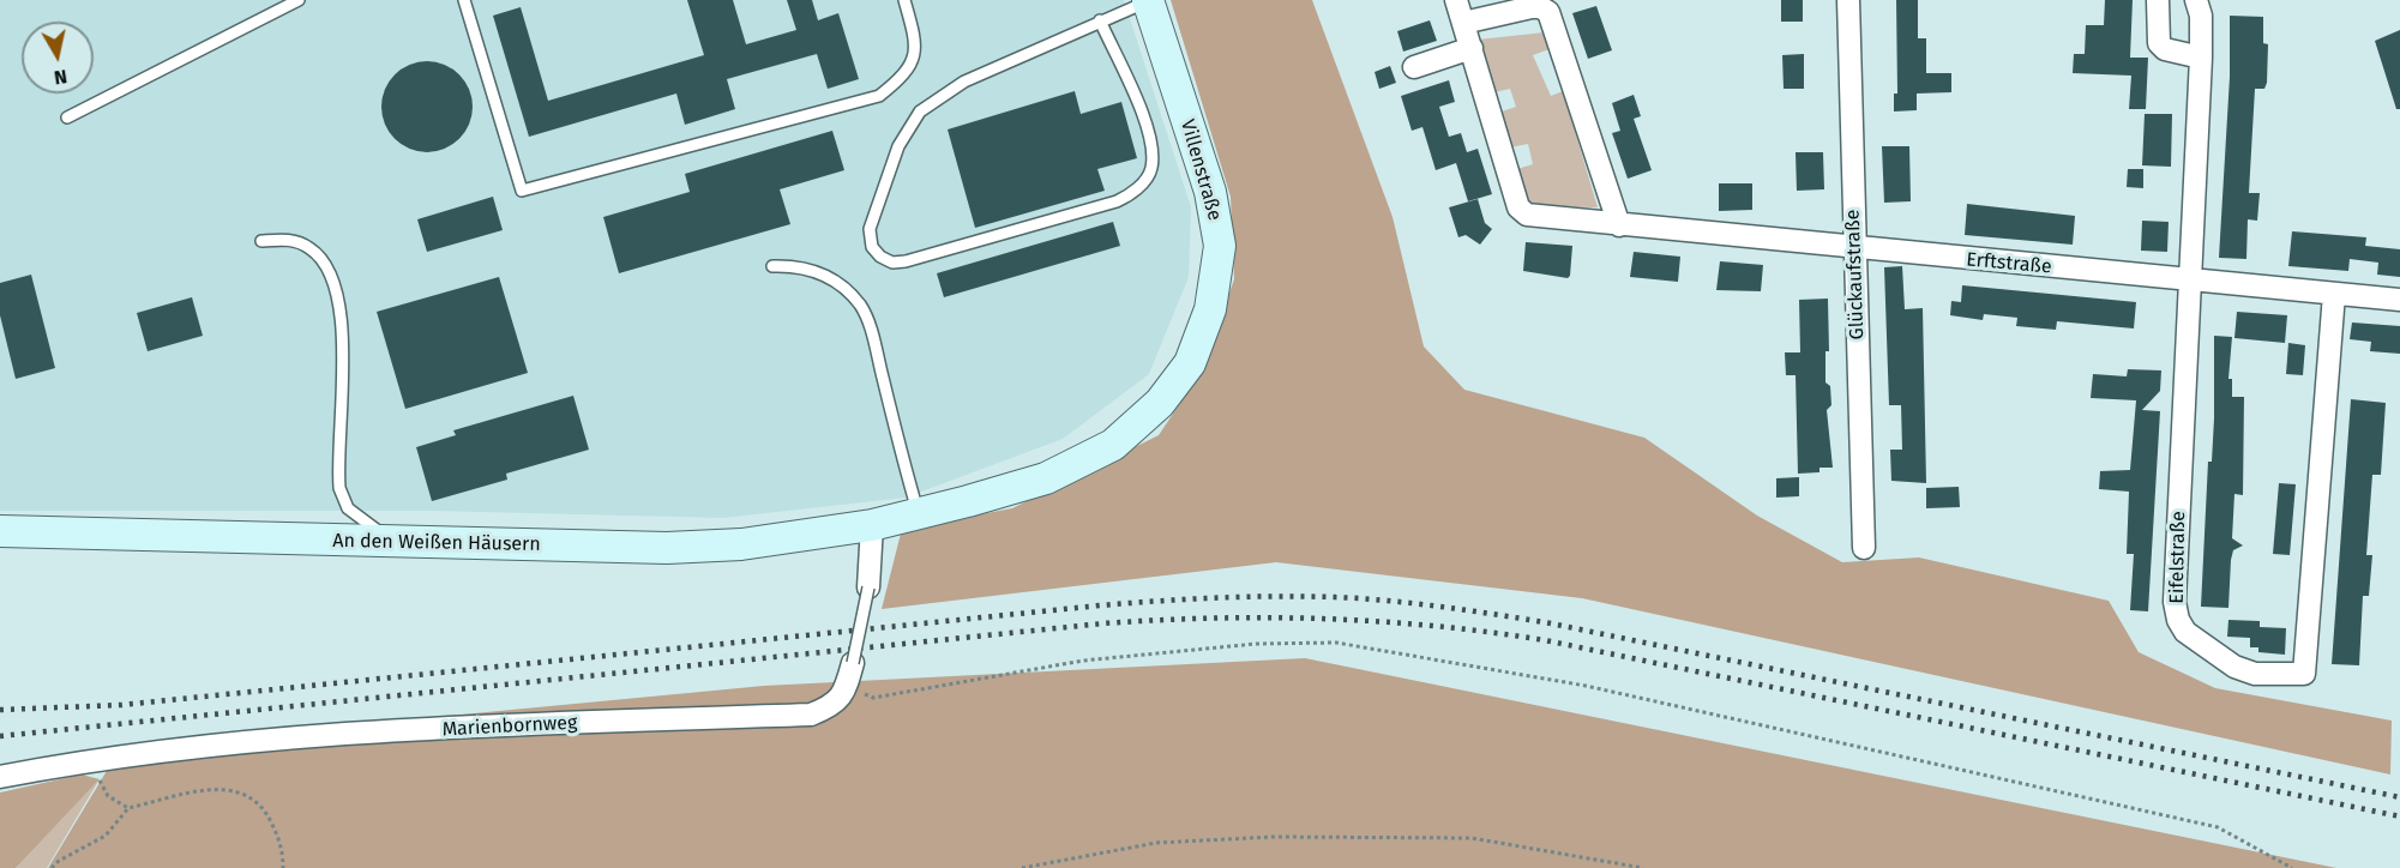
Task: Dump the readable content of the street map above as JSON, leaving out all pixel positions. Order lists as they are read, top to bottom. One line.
{"streets":{"street":["Villenstraße","Erftstraße","Glückaufstraße","An den Weißen Häusern","Eifelstraße","Marienbornweg"]},"crossings":[["Villenstraße","An den Weißen Häusern"],["Erftstraße","Glückaufstraße"],["Erftstraße","Eifelstraße"]],"north":"bottom"}
